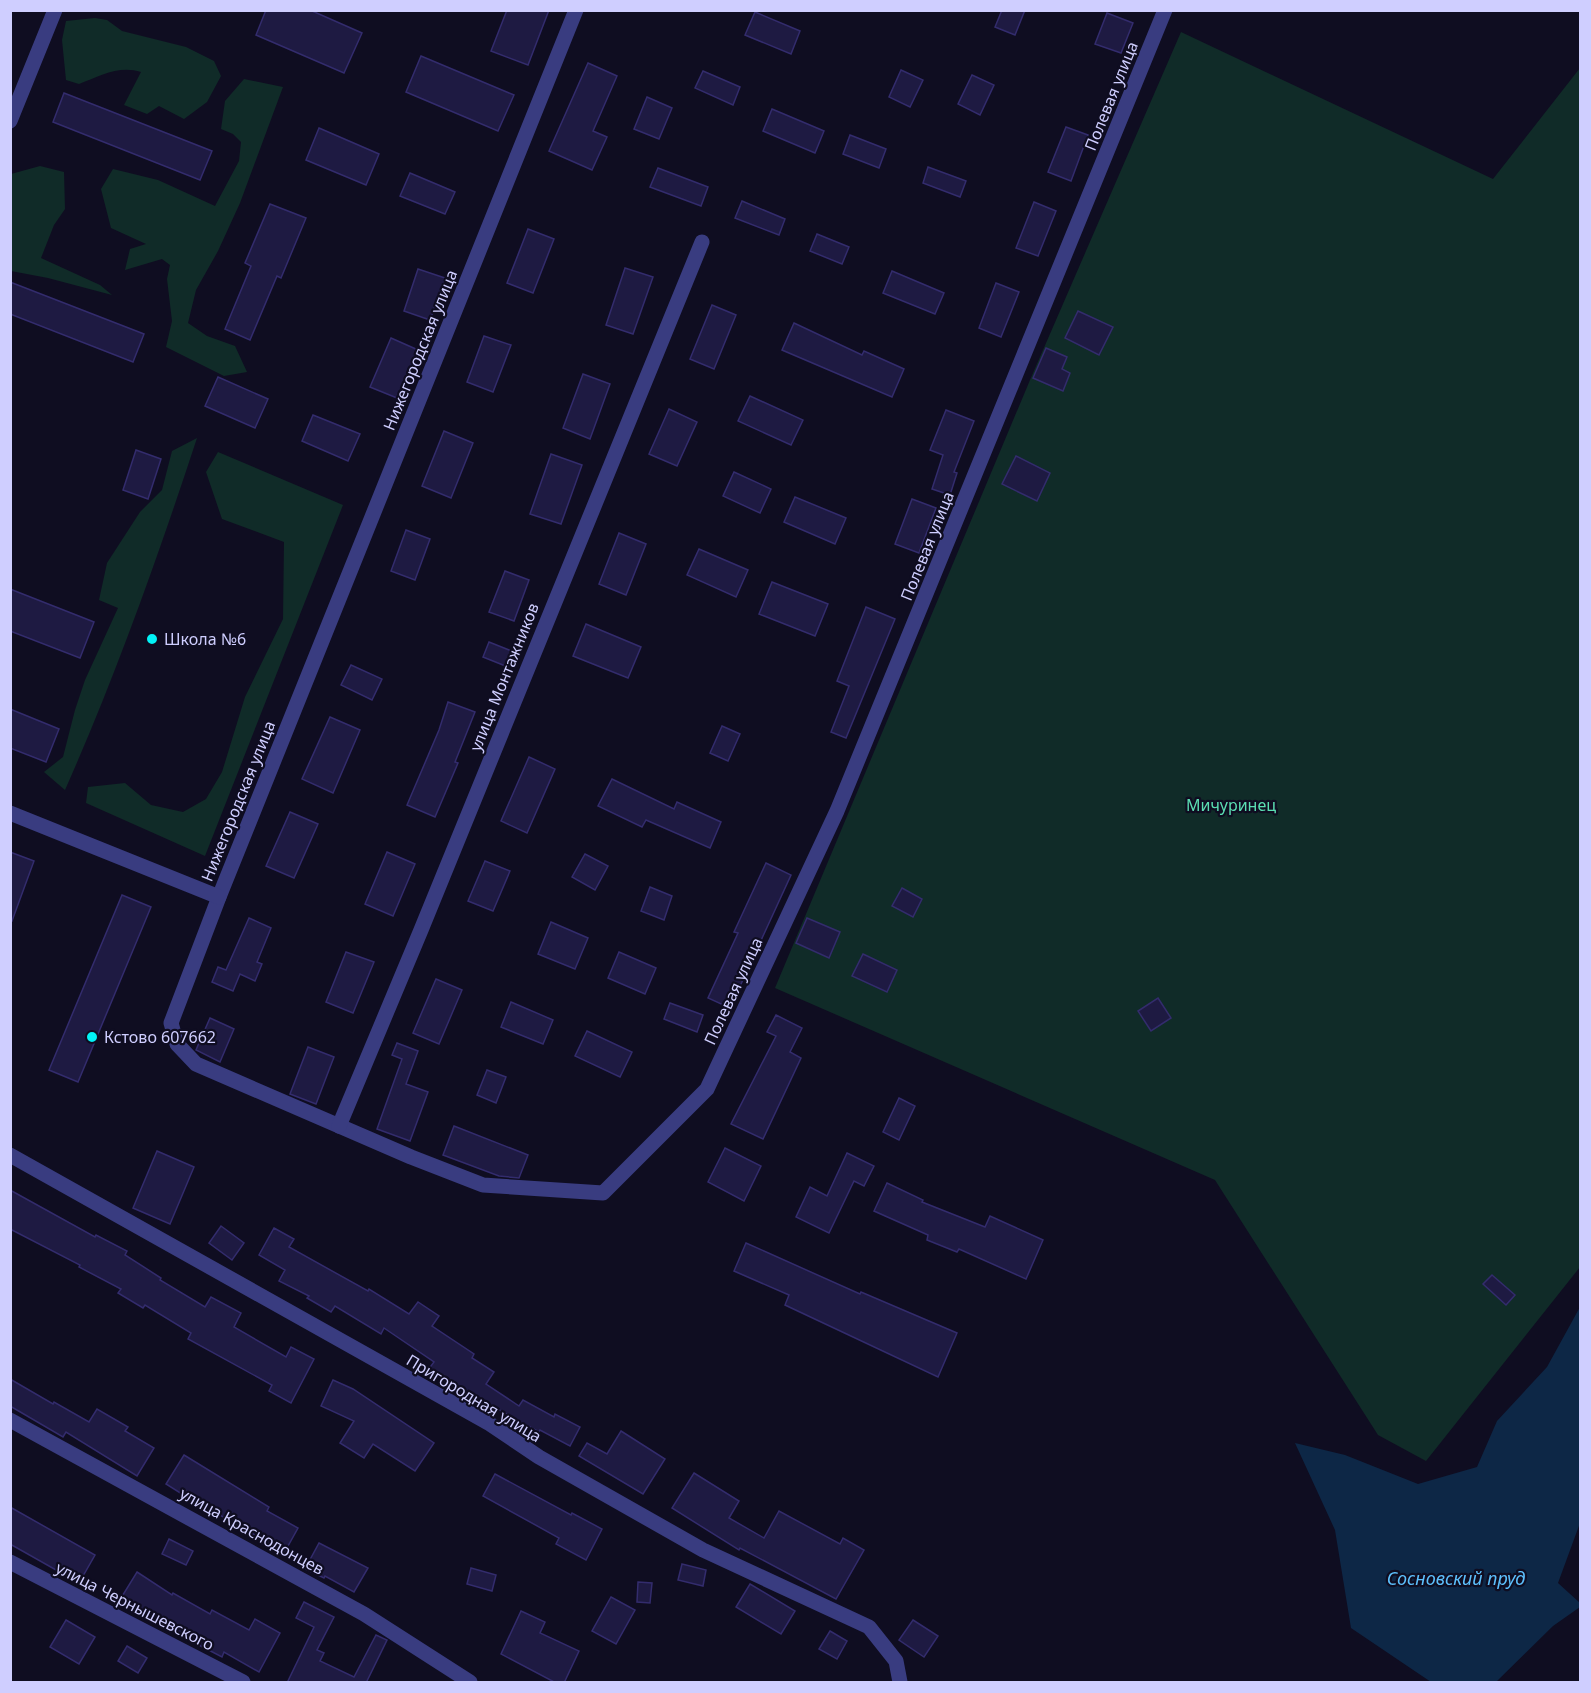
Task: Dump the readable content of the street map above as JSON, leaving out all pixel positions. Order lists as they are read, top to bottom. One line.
{"streets":{"street":["Полевая улица","Нижегородская улица","улица Монтажников","Пригородная улица","улица Краснодонцев","улица Чернышевского"]},"crossings":[["Полевая улица","Нижегородская улица"],["Нижегородская улица","улица Монтажников"]],"water":["Сосновский пруд"],"parks":["Мичуринец"],"places":["Школа №6","Кстово 607662"]}
